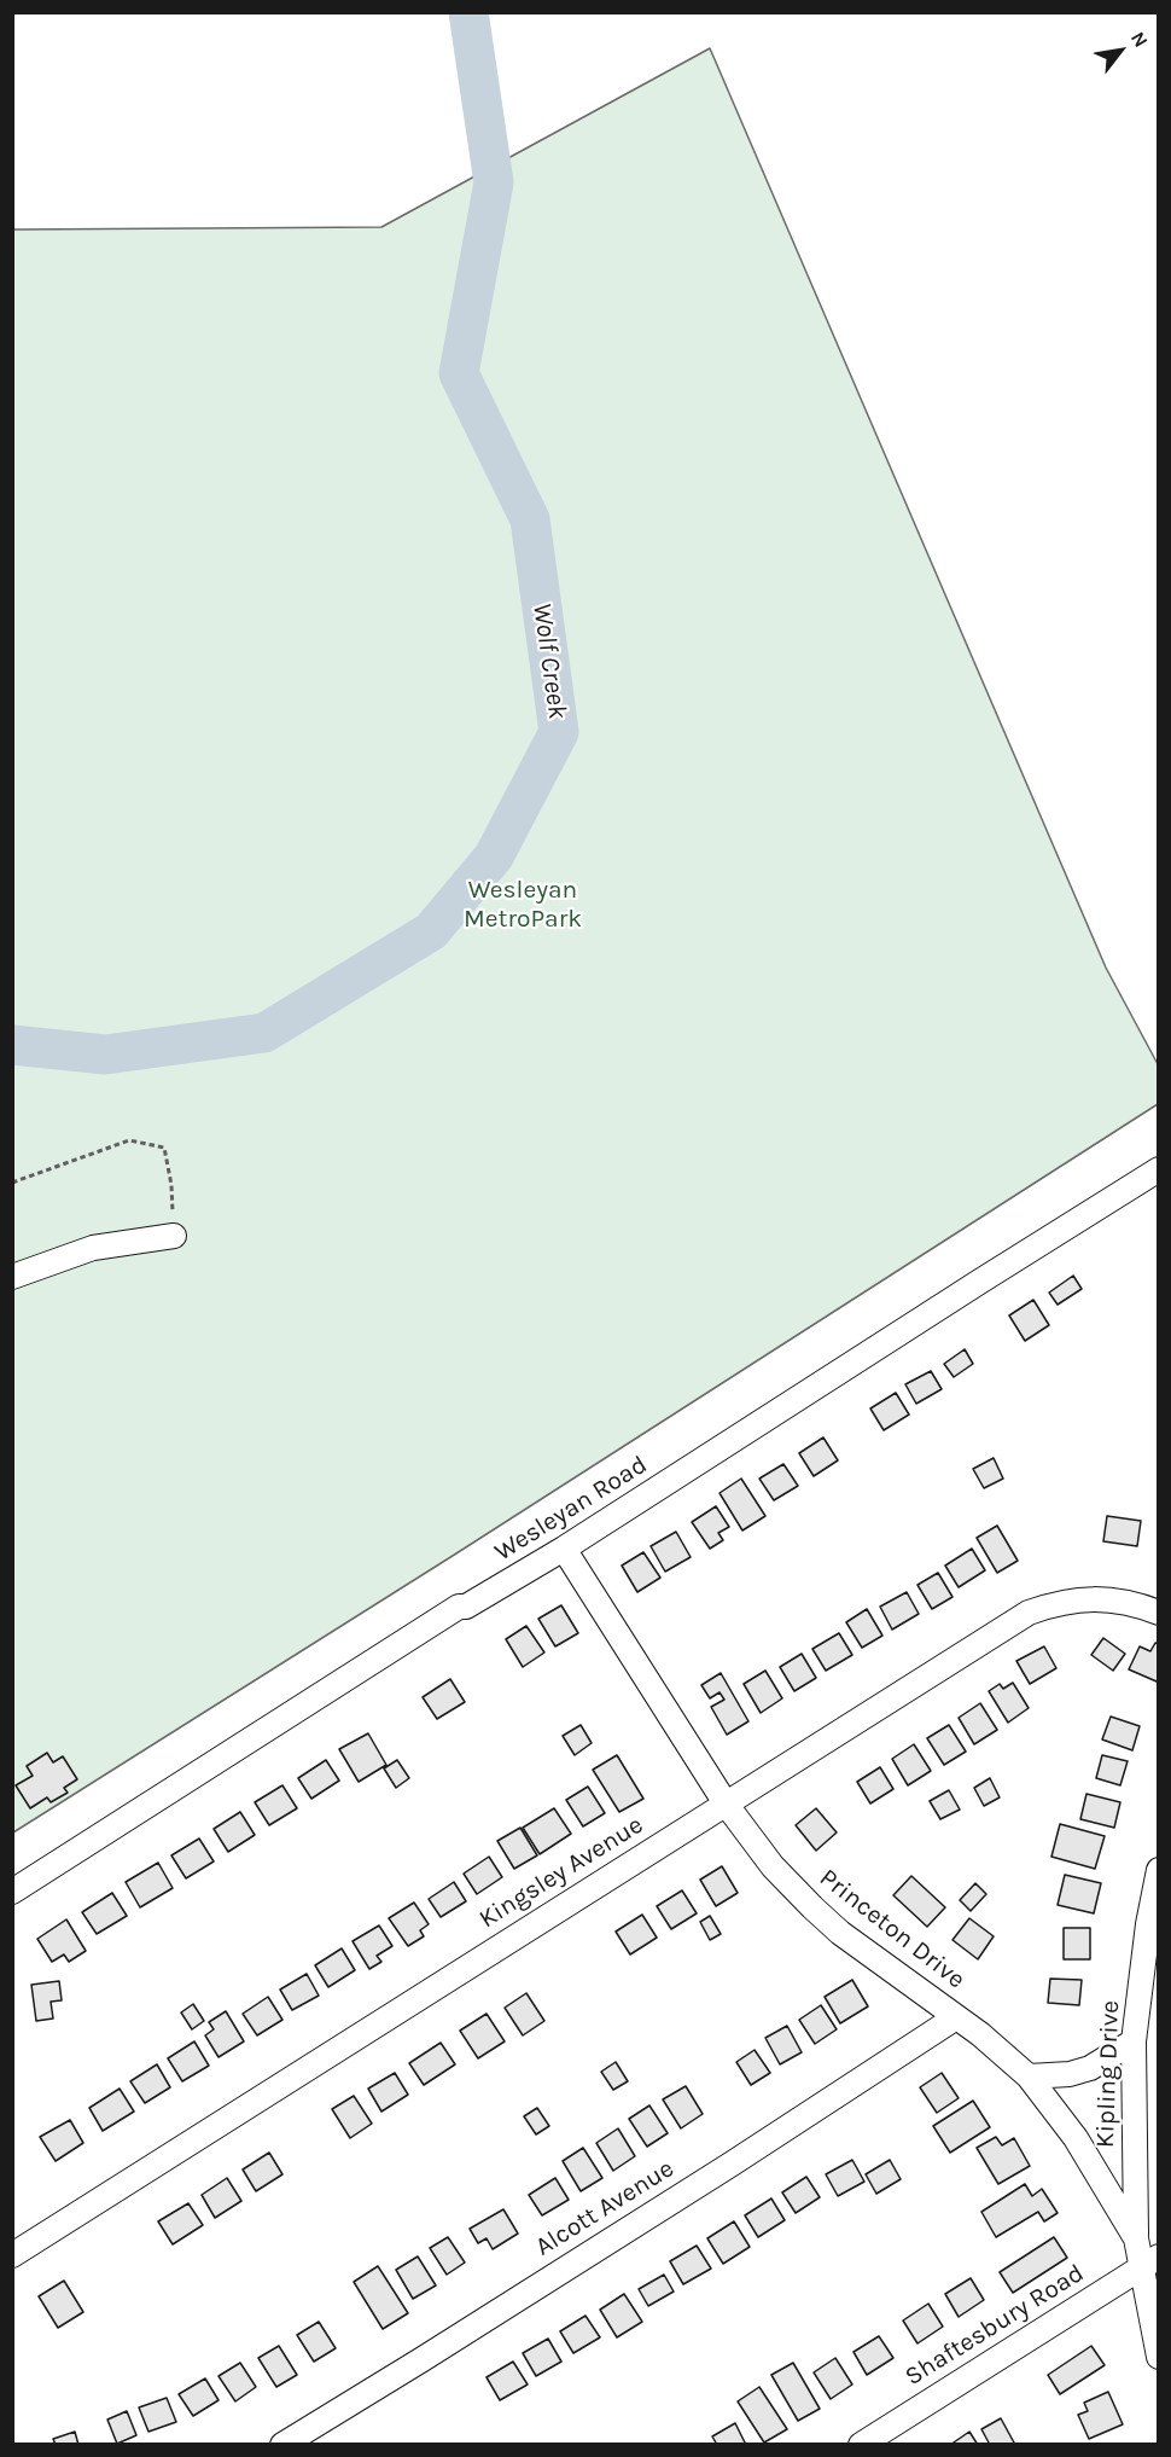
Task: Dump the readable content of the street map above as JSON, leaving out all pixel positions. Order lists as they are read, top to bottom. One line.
{"streets":{"street":["Wesleyan Road","Kingsley Avenue","Princeton Drive","Kipling Drive","Alcott Avenue","Shaftesbury Road"]},"crossings":[["Wesleyan Road","Princeton Drive"],["Kingsley Avenue","Princeton Drive"],["Princeton Drive","Kipling Drive"],["Princeton Drive","Alcott Avenue"],["Princeton Drive","Shaftesbury Road"]],"water":["Wolf Creek"],"parks":["Wesleyan MetroPark"],"north":"top right"}
